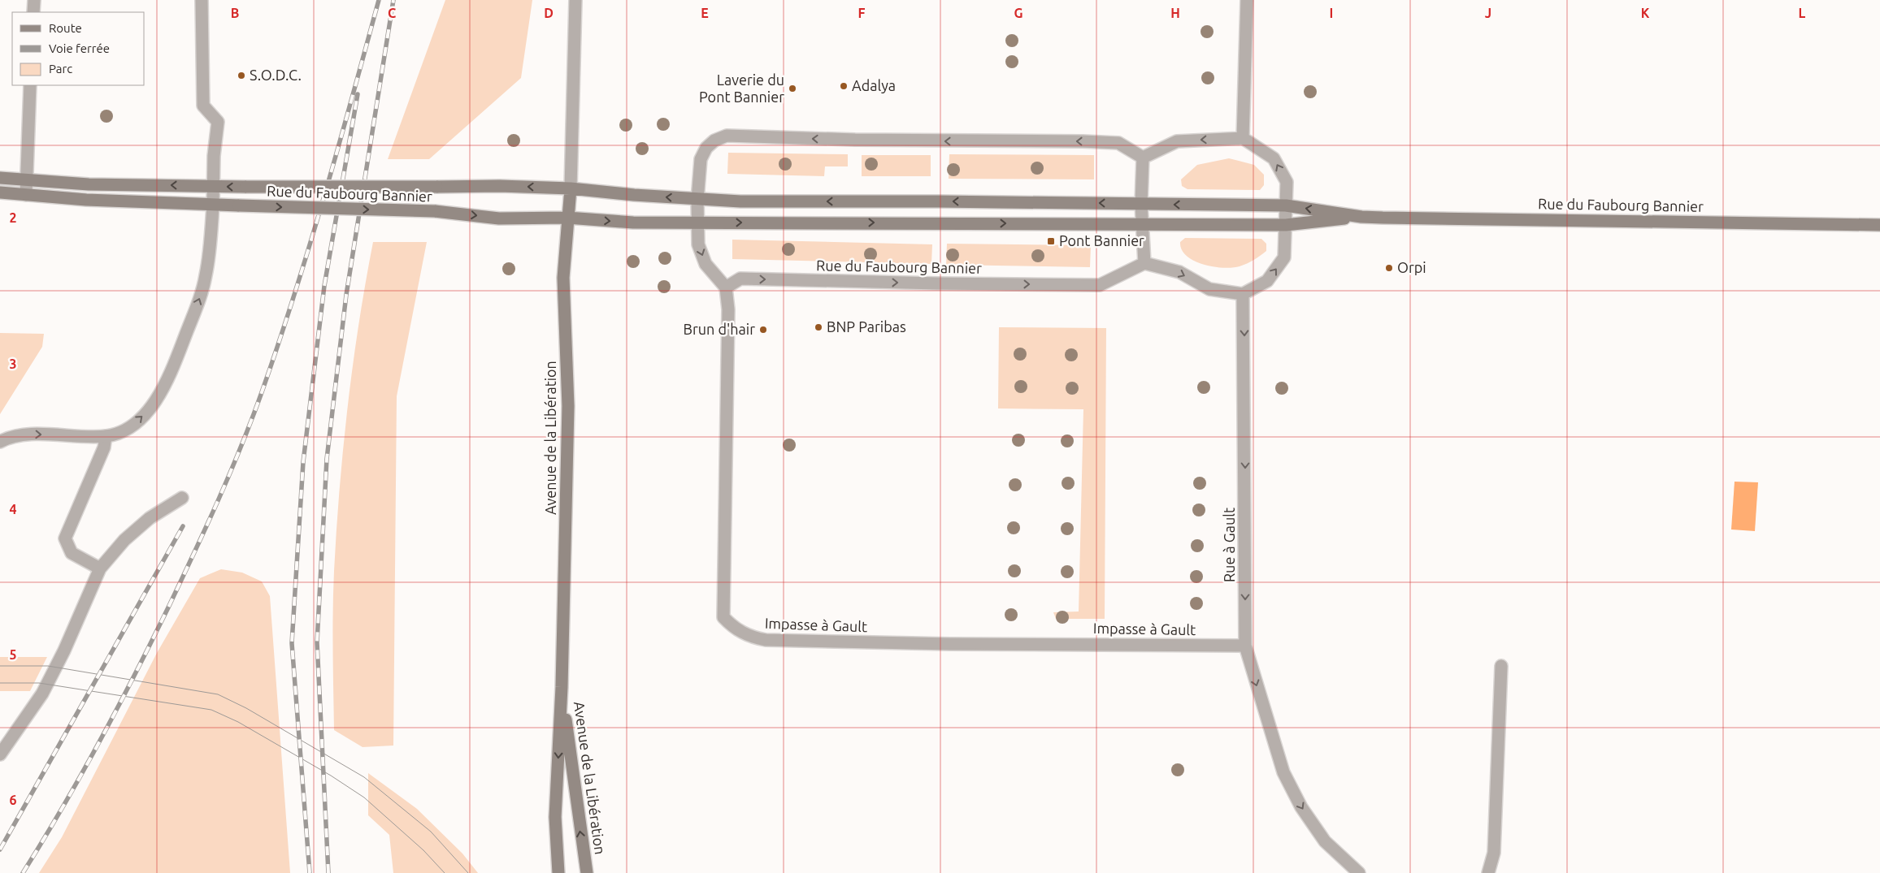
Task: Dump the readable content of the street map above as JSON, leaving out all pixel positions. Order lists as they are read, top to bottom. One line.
{"streets":{"main road":["Rue du Faubourg Bannier","Avenue de la Libération"],"street":["Rue à Gault","Impasse à Gault"]},"crossings":[["Rue du Faubourg Bannier","Avenue de la Libération"],["Rue du Faubourg Bannier","Impasse à Gault"],["Rue à Gault","Impasse à Gault"]],"one_way":["Rue à Gault"],"places":{"other":["S.O.D.C.","Adalya","Laverie du Pont Bannier","Orpi","BNP Paribas","Brun d'hair"],"transit":["Pont Bannier"]},"legend":["Route","Voie ferrée","Parc"],"grid":{"columns":["B","C","D","E","F","G","H","I","J","K","L"],"rows":["2","3","4","5","6"]}}
